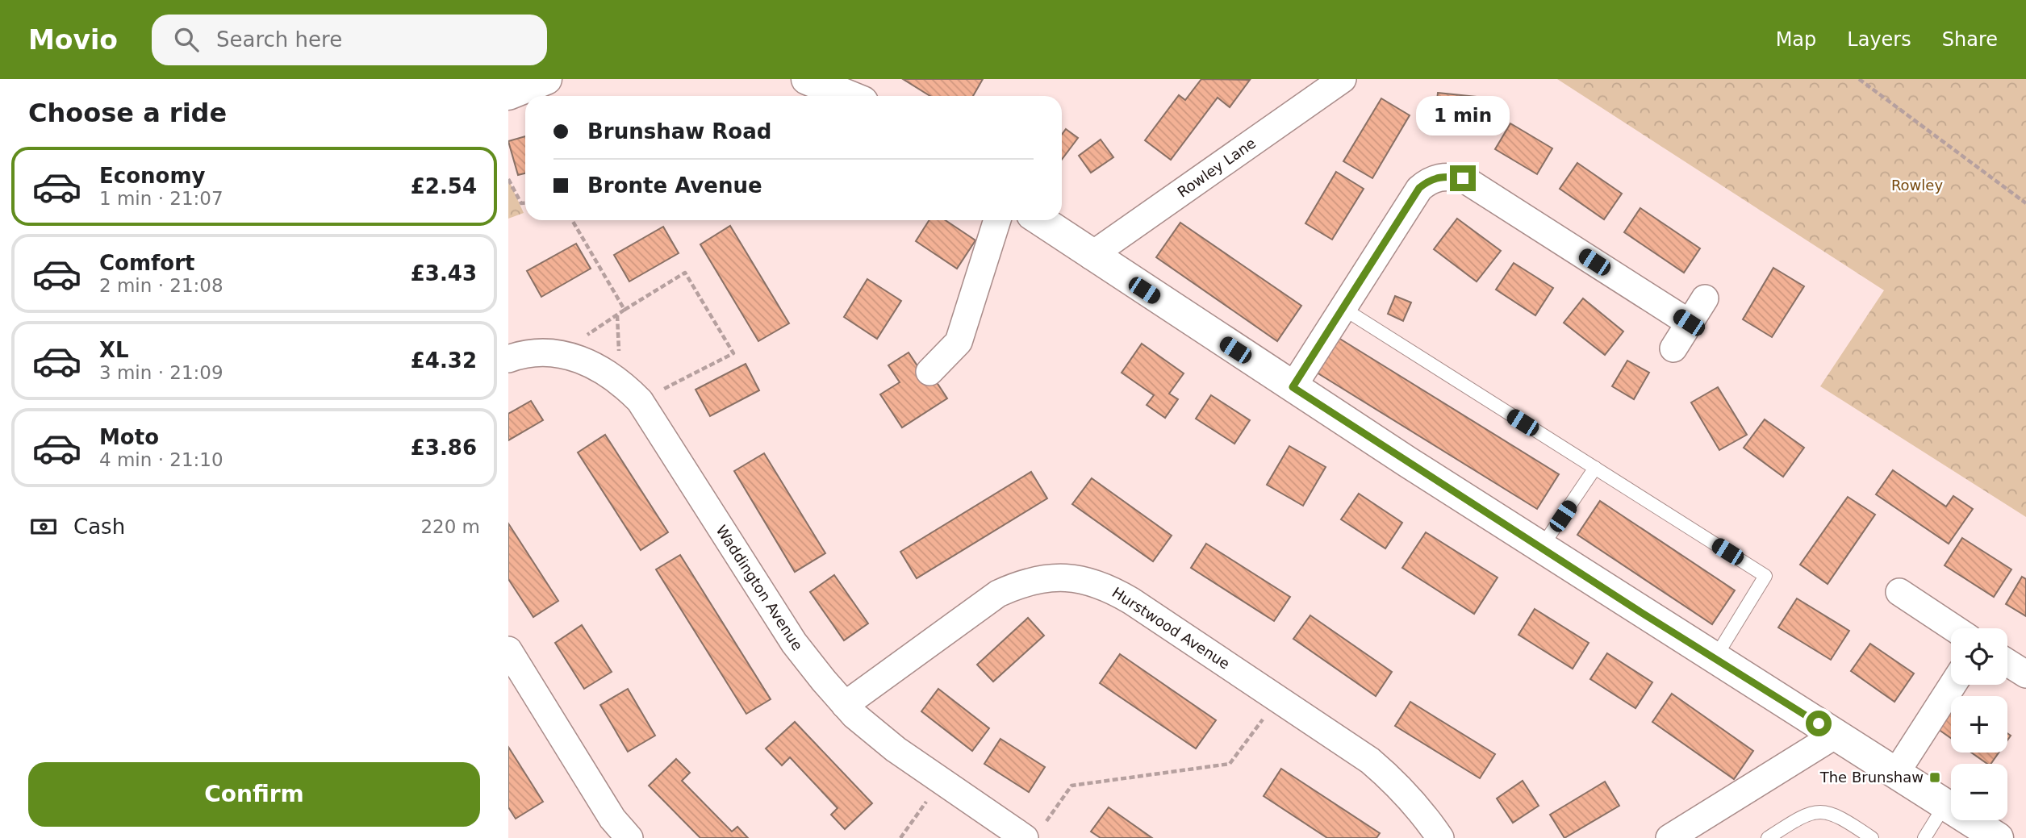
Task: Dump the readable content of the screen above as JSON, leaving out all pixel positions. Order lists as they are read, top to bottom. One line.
{"streets":{"street":["Rowley Lane","Waddington Avenue","Hurstwood Avenue"]},"crossings":[["Waddington Avenue","Hurstwood Avenue"]],"parks":["Rowley"],"places":{"transit":["The Brunshaw"]},"page":{"header":"Movio","search":"Search here","nav":["Map","Layers","Share"],"heading":"Choose a ride","bubble":"1 min","banner":["Brunshaw Road","Bronte Avenue"],"list":[{"name":"Economy","note":"1 min · 21:07","value":"£2.54"},{"name":"Comfort","note":"2 min · 21:08","value":"£3.43"},{"name":"XL","note":"3 min · 21:09","value":"£4.32"},{"name":"Moto","note":"4 min · 21:10","value":"£3.86"}],"pay":["Cash","220 m"],"map_buttons":["+","−"],"buttons":"Confirm"}}
